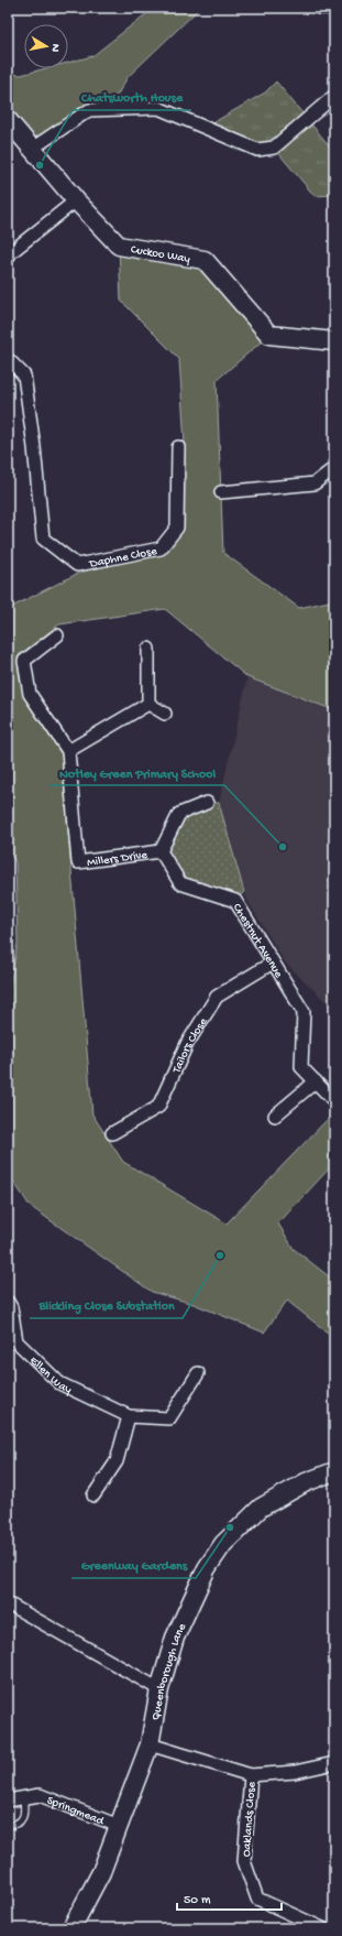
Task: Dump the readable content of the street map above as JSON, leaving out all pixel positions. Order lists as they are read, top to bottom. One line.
{"streets":{"street":["Cuckoo Way","Daphne Close","Millers Drive","Chestnut Avenue","Tailors Close","Ellen Way","Queenborough Lane","Springmead","Oaklands Close"]},"crossings":[["Millers Drive","Chestnut Avenue"],["Chestnut Avenue","Tailors Close"],["Queenborough Lane","Springmead"]],"places":["Chatsworth House","Notley Green Primary School","Blickling Close Substation","Greenway Gardens"],"scale_bar":"50 m","north":"right"}
